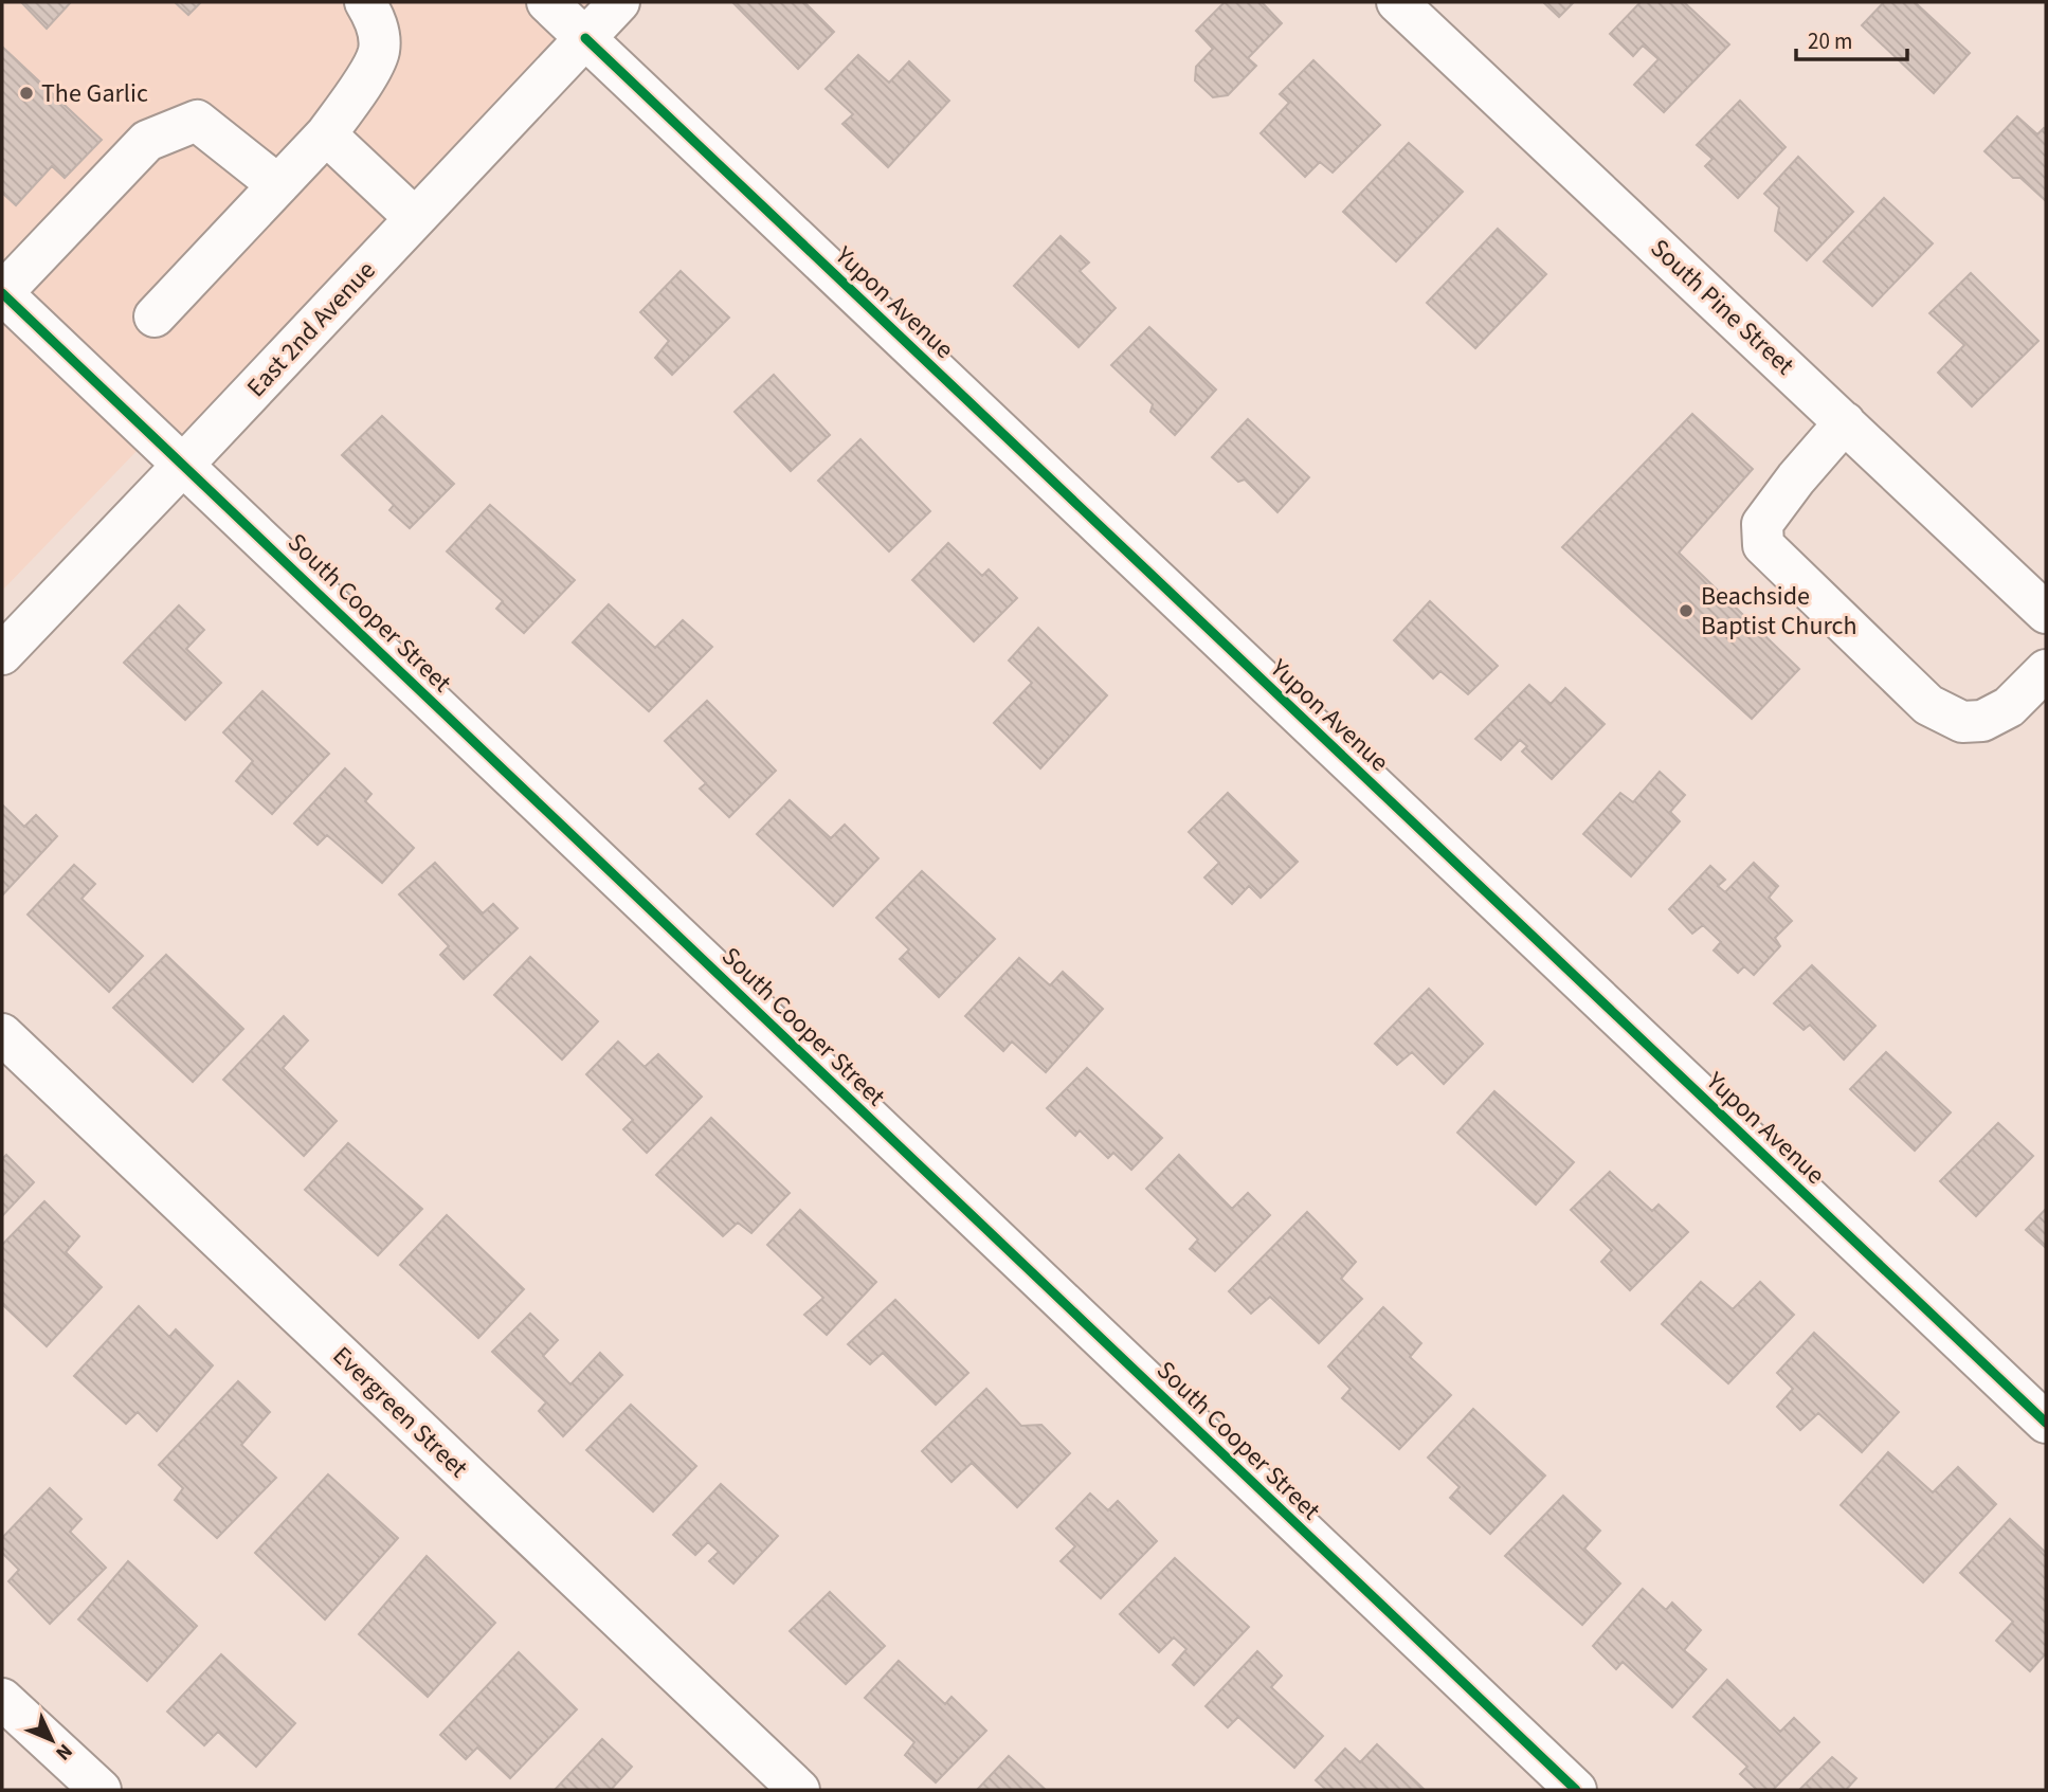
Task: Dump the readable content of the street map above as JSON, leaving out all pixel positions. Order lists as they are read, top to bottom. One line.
{"streets":{"street":["Yupon Avenue","South Pine Street","East 2nd Avenue","South Cooper Street","Evergreen Street"]},"crossings":[["Yupon Avenue","East 2nd Avenue"],["East 2nd Avenue","South Cooper Street"]],"places":["The Garlic","Beachside Baptist Church"],"scale_bar":"20 m","north":"bottom right"}
